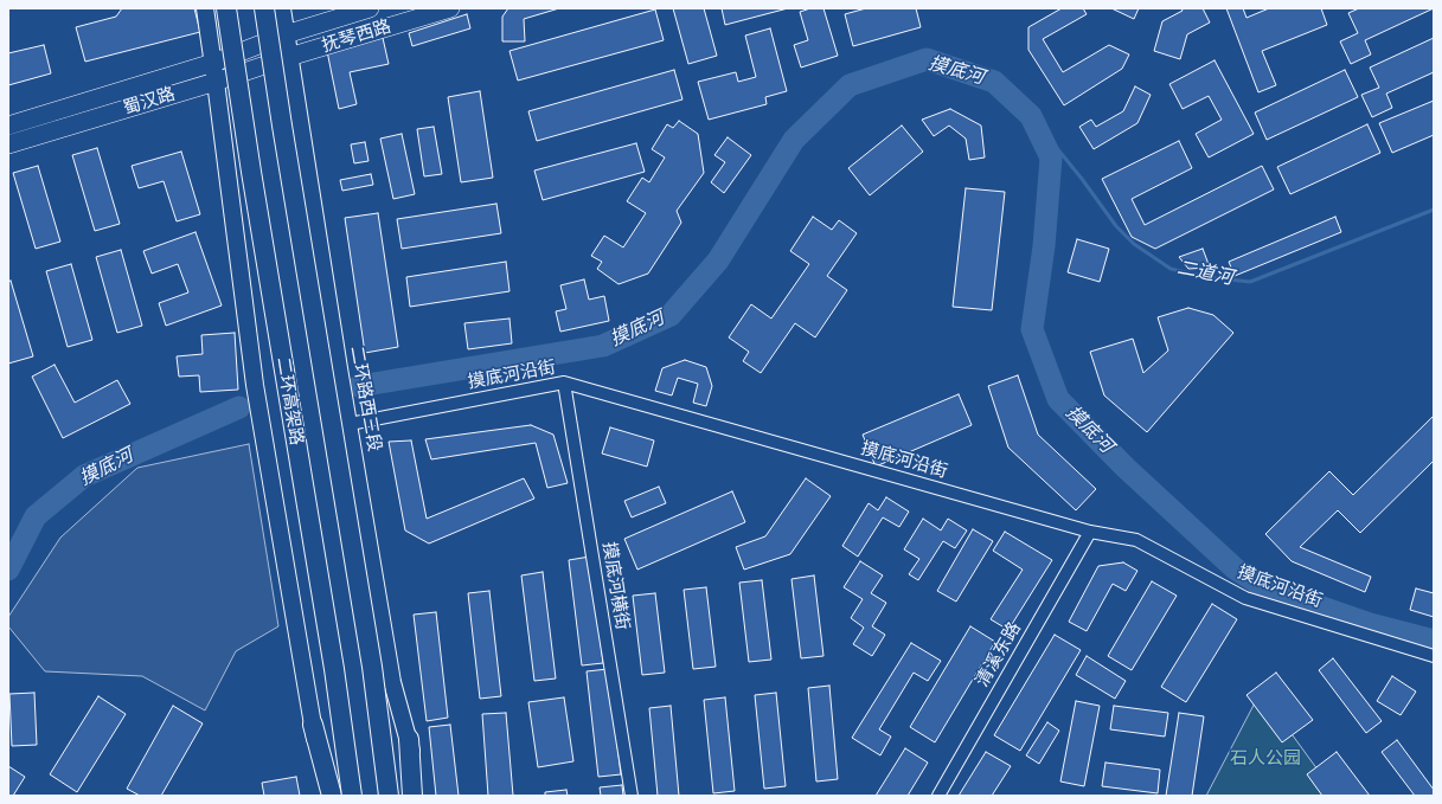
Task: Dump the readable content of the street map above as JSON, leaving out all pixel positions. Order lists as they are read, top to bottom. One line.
{"streets":{"highway":["二环高架路"],"main road":["抚琴西路","蜀汉路","二环路西三段"],"street":["摸底河沿街","摸底河横街","清溪东路"]},"crossings":[["抚琴西路","蜀汉路"],["抚琴西路","二环路西三段"],["蜀汉路","二环路西三段"],["摸底河沿街","二环路西三段"],["摸底河沿街","摸底河横街"],["摸底河沿街","清溪东路"]],"water":["摸底河","二道河"],"parks":["石人公园"]}
